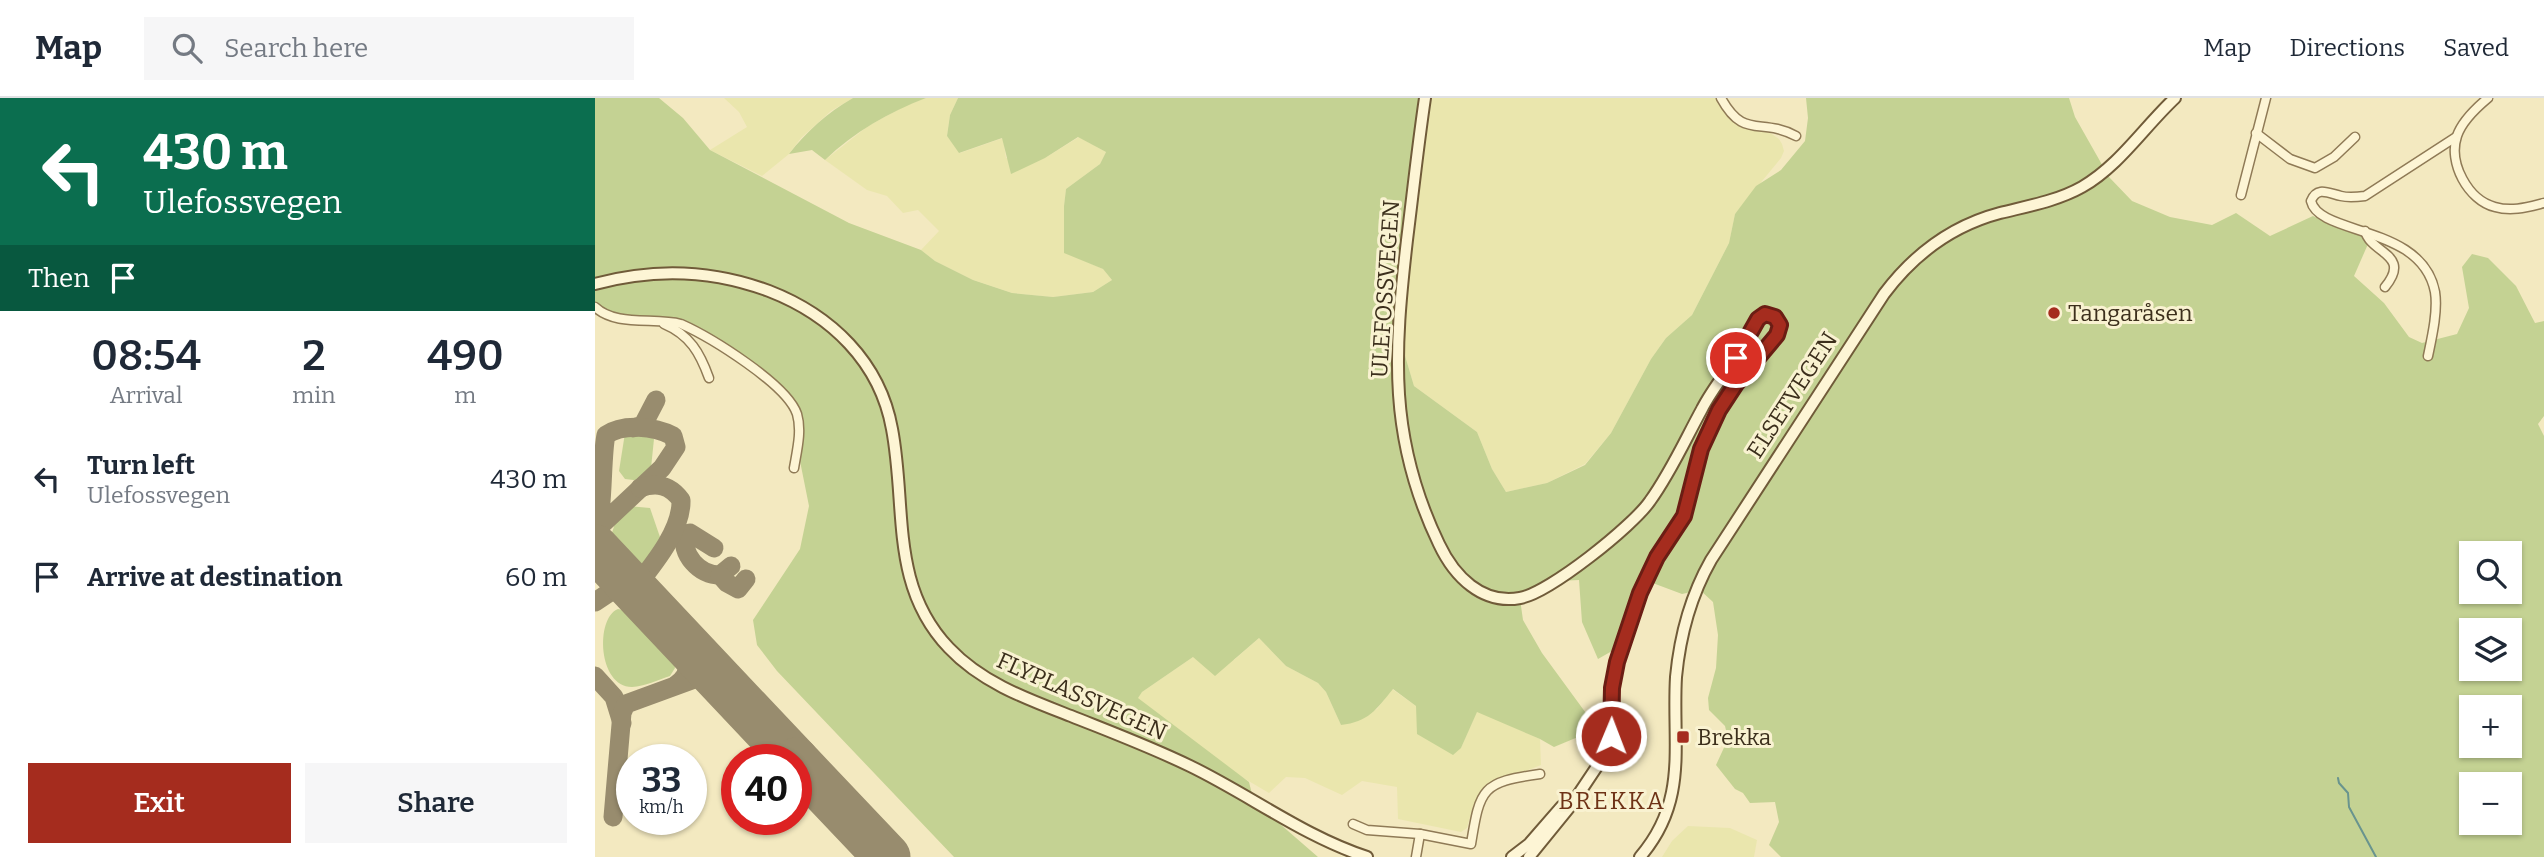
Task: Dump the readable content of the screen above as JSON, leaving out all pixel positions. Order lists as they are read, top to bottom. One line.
{"streets":{"main road":["ULEFOSSVEGEN","ELSETVEGEN","FLYPLASSVEGEN"]},"districts":["BREKKA"],"places":{"other":["Tangaråsen"],"transit":["Brekka"]},"page":{"header":"Map","search":"Search here","nav":["Map","Directions","Saved"],"turn":["430 m","Ulefossvegen"],"then":"Then","eta":["08:54","Arrival","2","min","490","m"],"list":[{"name":"Turn left","note":"Ulefossvegen","value":"430 m"},{"name":"Arrive at destination","value":"60 m"}],"map_buttons":["+","−"],"speed":"33 km/h","limit":"40","buttons":["Exit","Share"]}}
